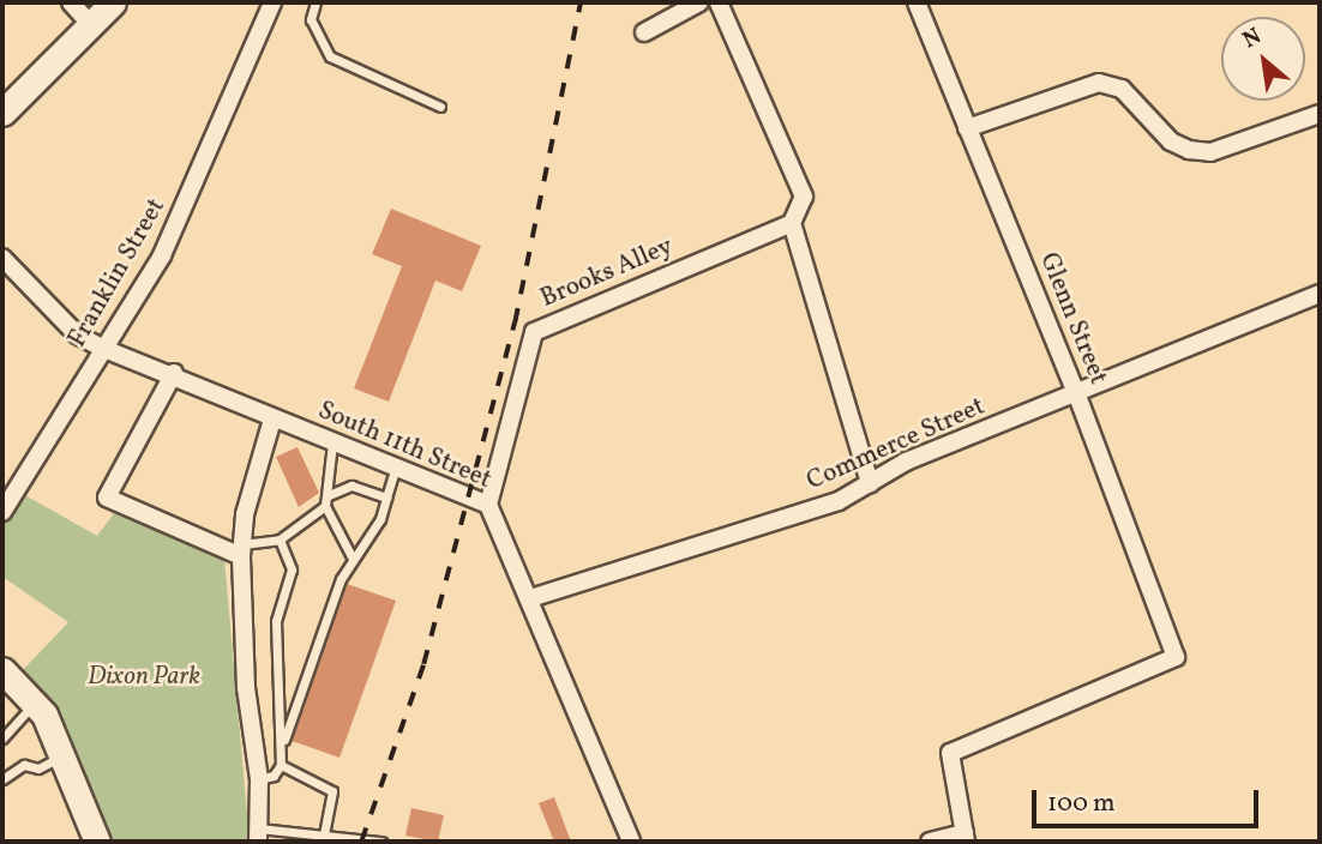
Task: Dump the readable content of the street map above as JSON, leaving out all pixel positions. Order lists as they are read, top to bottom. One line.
{"streets":{"street":["Franklin Street","Brooks Alley","Glenn Street","Commerce Street","South 11th Street"]},"crossings":[["Franklin Street","South 11th Street"],["Brooks Alley","South 11th Street"],["Glenn Street","Commerce Street"],["Commerce Street","South 11th Street"]],"parks":["Dixon Park"],"scale_bar":"100 m","north":"top left"}
